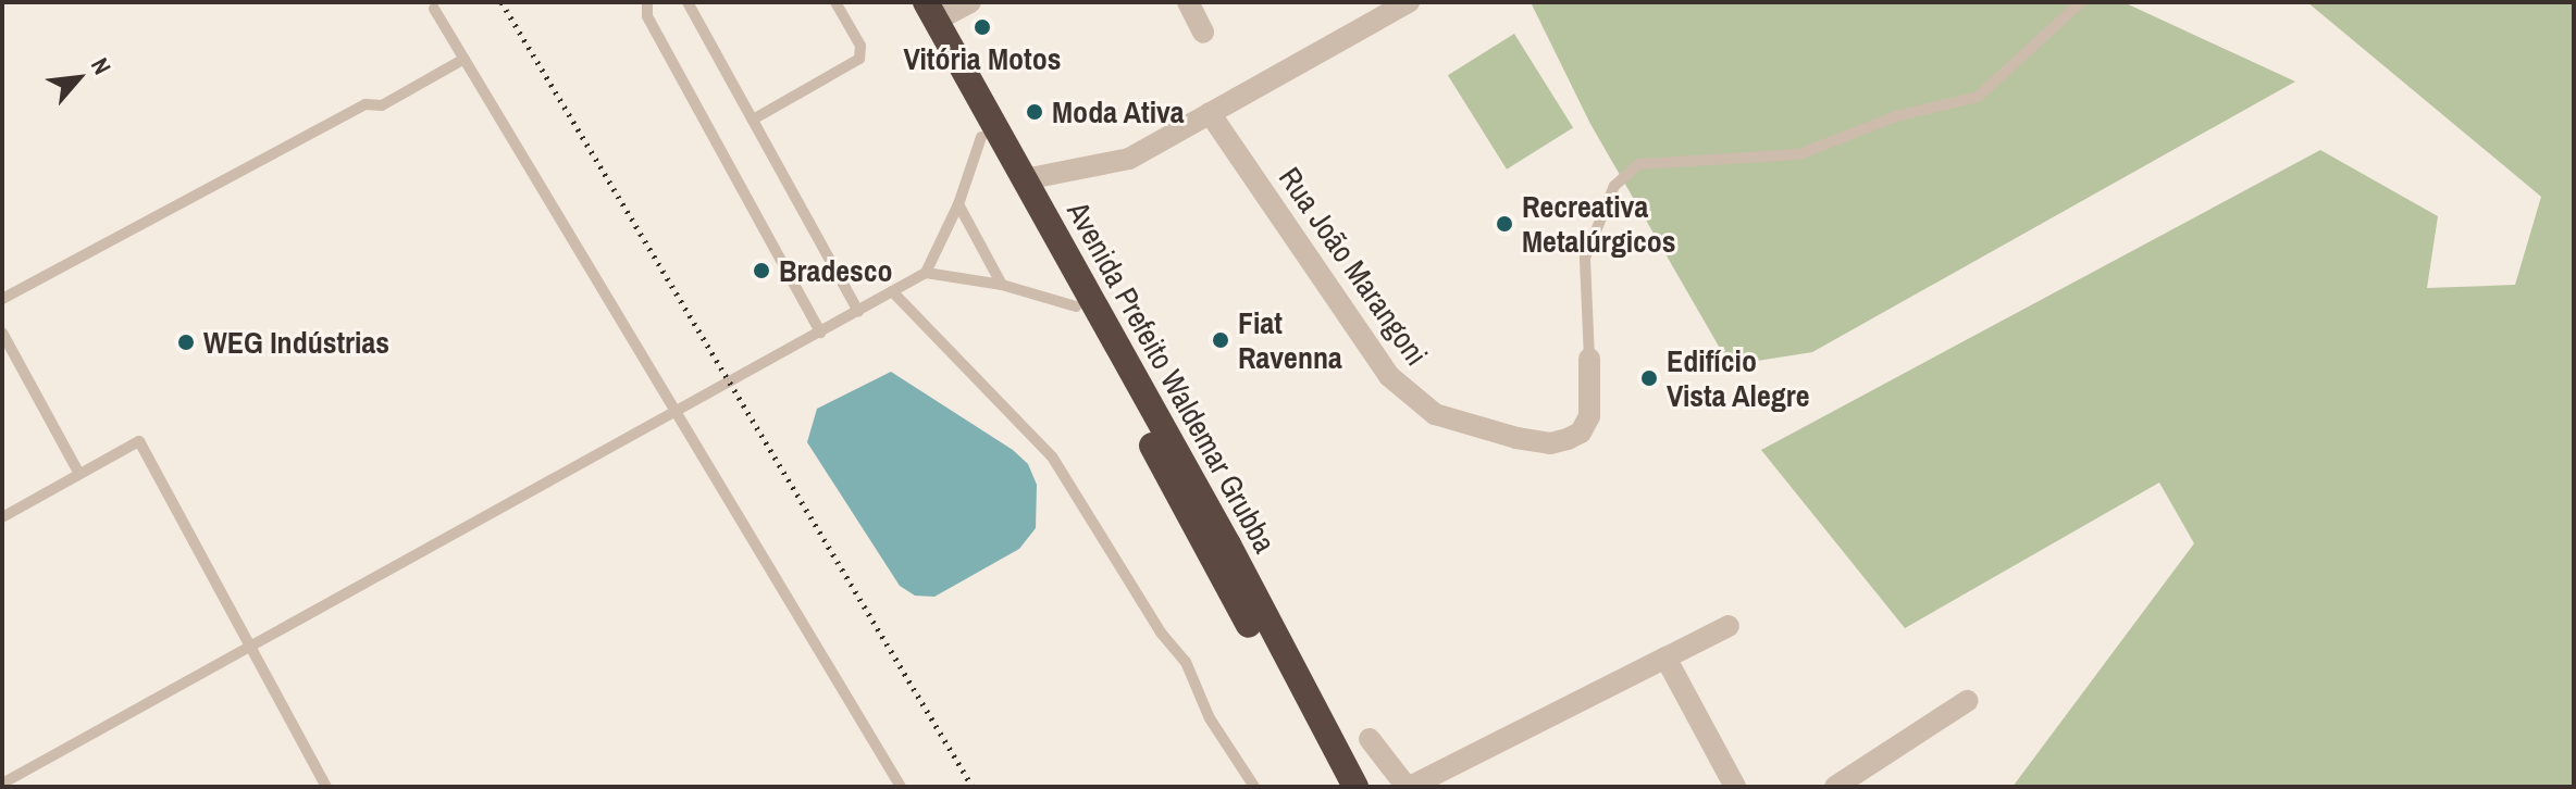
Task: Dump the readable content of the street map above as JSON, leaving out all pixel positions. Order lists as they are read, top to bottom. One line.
{"streets":{"highway":["Avenida Prefeito Waldemar Grubba"],"street":["Rua João Marangoni"]},"places":["Vitória Motos","Moda Ativa","Recreativa Metalúrgicos","Bradesco","Fiat Ravenna","WEG Indústrias","Edifício Vista Alegre"],"north":"top right"}
